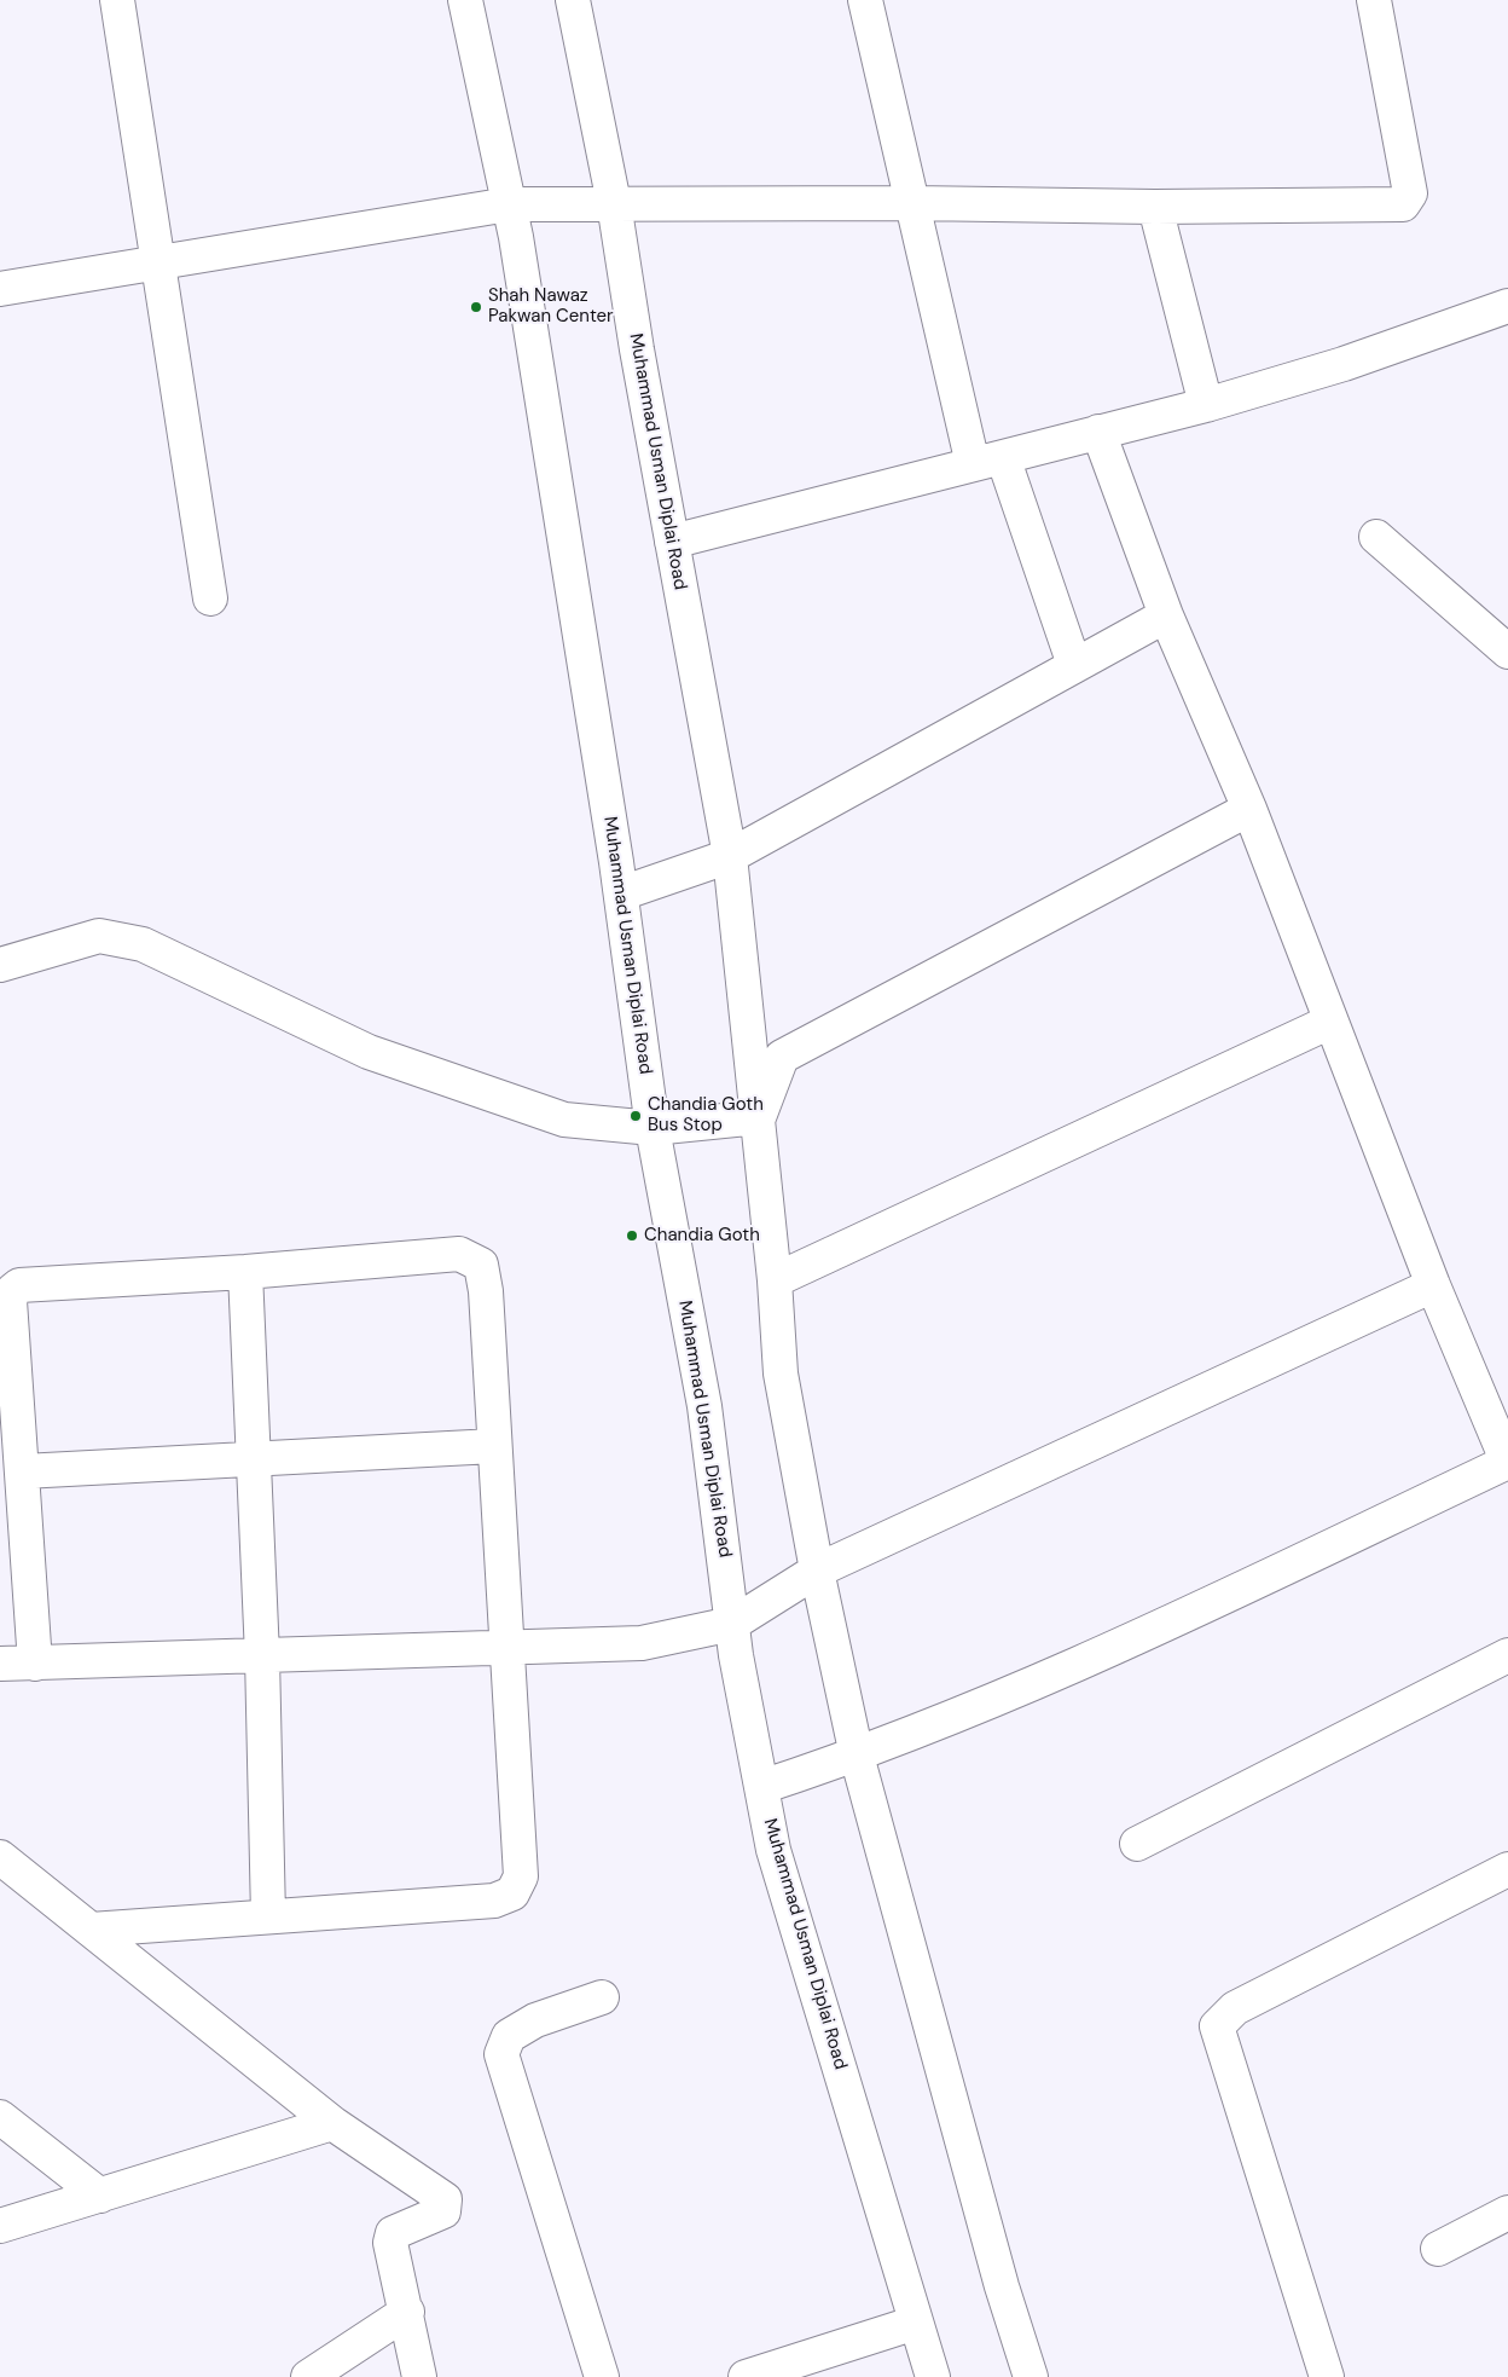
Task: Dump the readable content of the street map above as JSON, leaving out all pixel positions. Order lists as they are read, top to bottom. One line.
{"streets":{"street":["Muhammad Usman Diplai Road"]},"places":["Shah Nawaz Pakwan Center","Chandia Goth Bus Stop","Chandia Goth"]}
